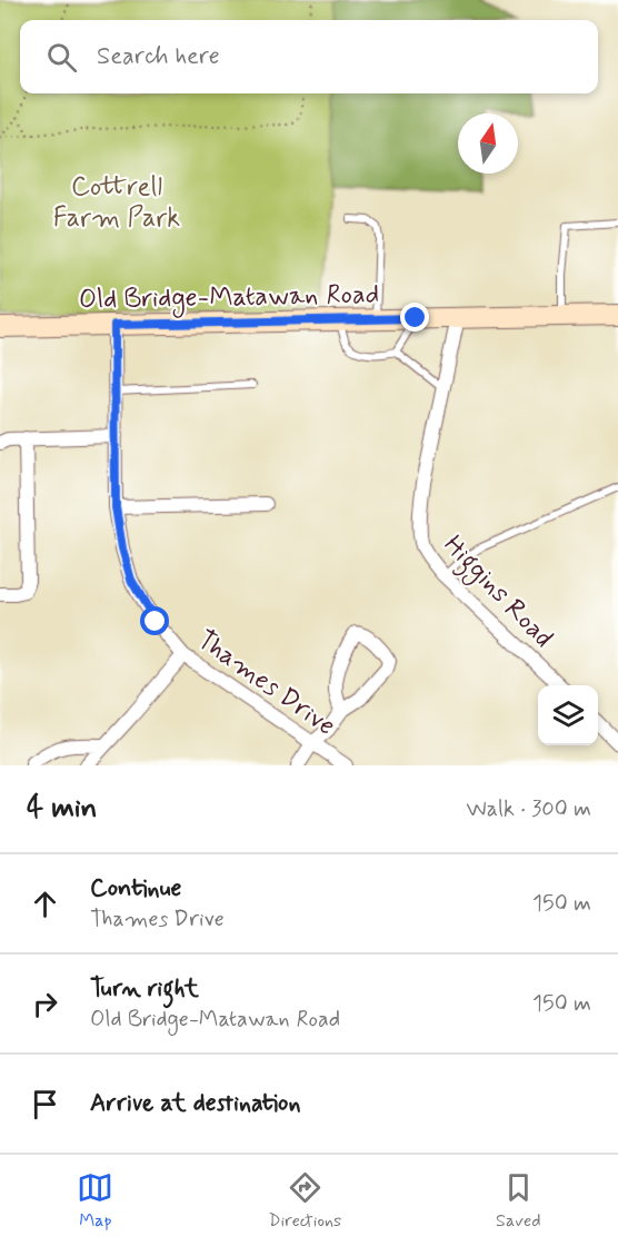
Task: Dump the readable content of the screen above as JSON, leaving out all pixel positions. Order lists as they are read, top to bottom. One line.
{"streets":{"main road":["Old Bridge-Matawan Road"],"street":["Higgins Road","Thames Drive"]},"crossings":[["Old Bridge-Matawan Road","Higgins Road"],["Old Bridge-Matawan Road","Thames Drive"]],"parks":["Cottrell Farm Park"],"north":"top","page":{"search":"Search here","heading":["4 min","Walk · 300 m"],"list":[["Continue","Thames Drive","150 m"],["Turn right","Old Bridge-Matawan Road","150 m"],"Arrive at destination"],"nav":["Map","Directions","Saved"]}}
